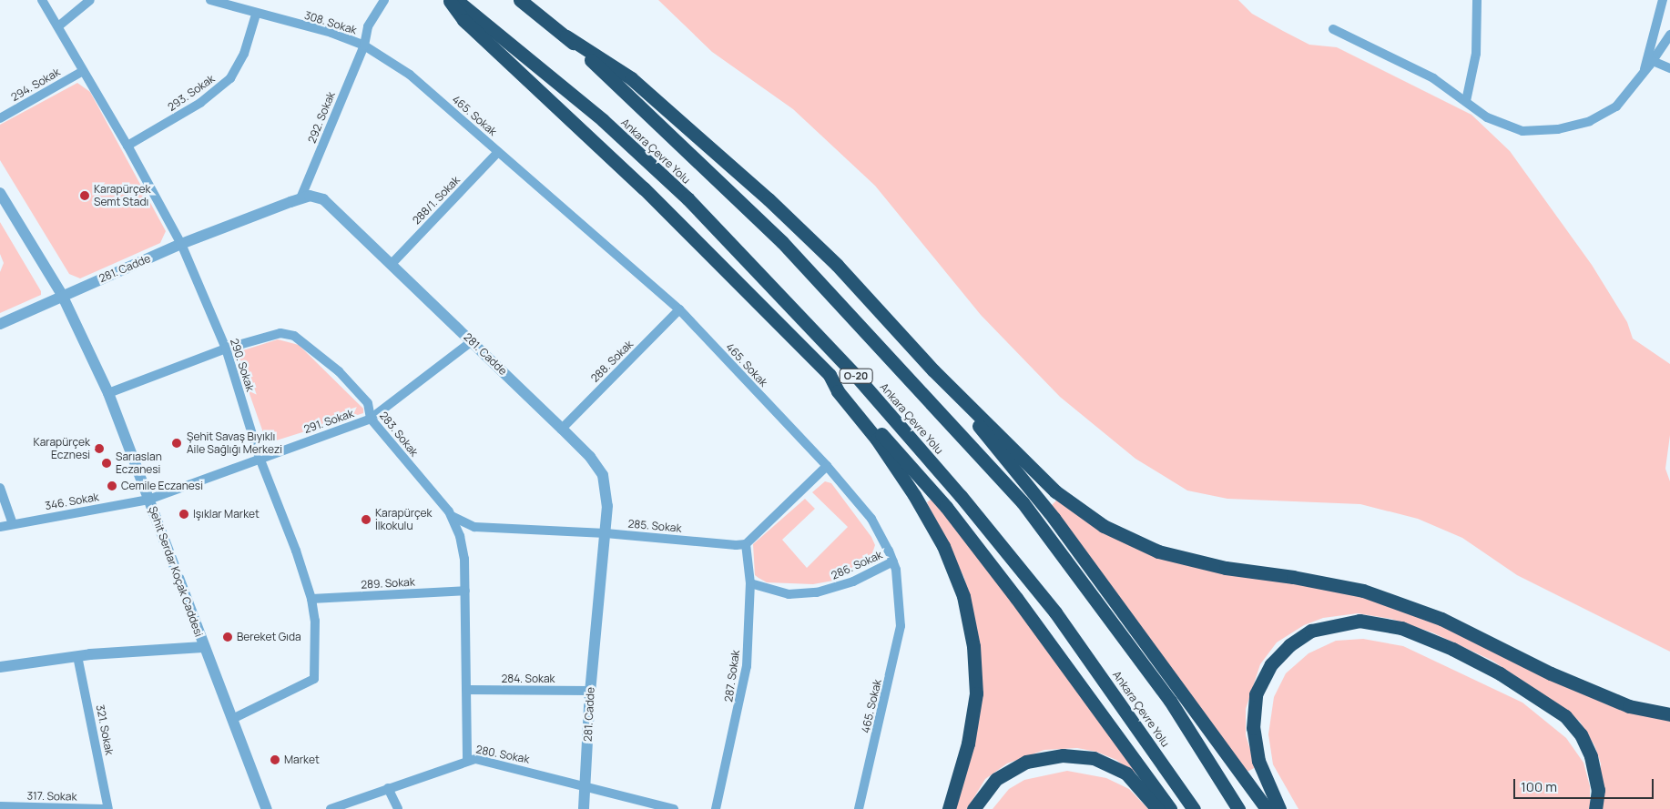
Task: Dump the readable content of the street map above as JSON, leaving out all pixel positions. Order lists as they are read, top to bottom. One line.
{"streets":{"highway":["Ankara Çevre Yolu","O-20"],"street":["308. Sokak","294. Sokak","293. Sokak","465. Sokak","292. Sokak","288/1. Sokak","281. Cadde","288. Sokak","290. Sokak","291. Sokak","283. Sokak","346. Sokak","285. Sokak","286. Sokak","Şehit Serdar Koçak Caddesi","289. Sokak","287. Sokak","284. Sokak","321. Sokak","280. Sokak","317. Sokak"]},"crossings":[["308. Sokak","293. Sokak"],["308. Sokak","465. Sokak"],["308. Sokak","292. Sokak"],["294. Sokak","290. Sokak"],["293. Sokak","290. Sokak"],["465. Sokak","292. Sokak"],["465. Sokak","288/1. Sokak"],["465. Sokak","288. Sokak"],["465. Sokak","286. Sokak"],["292. Sokak","281. Cadde"],["288/1. Sokak","281. Cadde"],["281. Cadde","288. Sokak"],["281. Cadde","290. Sokak"],["281. Cadde","291. Sokak"],["281. Cadde","285. Sokak"],["281. Cadde","Şehit Serdar Koçak Caddesi"],["281. Cadde","284. Sokak"],["281. Cadde","280. Sokak"],["290. Sokak","291. Sokak"],["290. Sokak","283. Sokak"],["290. Sokak","Şehit Serdar Koçak Caddesi"],["290. Sokak","289. Sokak"],["291. Sokak","283. Sokak"],["291. Sokak","346. Sokak"],["291. Sokak","Şehit Serdar Koçak Caddesi"],["283. Sokak","285. Sokak"],["283. Sokak","Şehit Serdar Koçak Caddesi"],["283. Sokak","289. Sokak"],["283. Sokak","284. Sokak"],["283. Sokak","280. Sokak"],["346. Sokak","Şehit Serdar Koçak Caddesi"],["285. Sokak","287. Sokak"],["286. Sokak","287. Sokak"]],"places":["Karapürçek Semt Stadı","Şehit Savaş Bıyıklı Aile Sağlığı Merkezi","Karapürçek Ecznesi","Sarıaslan Eczanesi","Cemile Eczanesi","Işıklar Market","Karapürçek İlkokulu","Bereket Gıda","Market"],"scale_bar":"100 m"}
